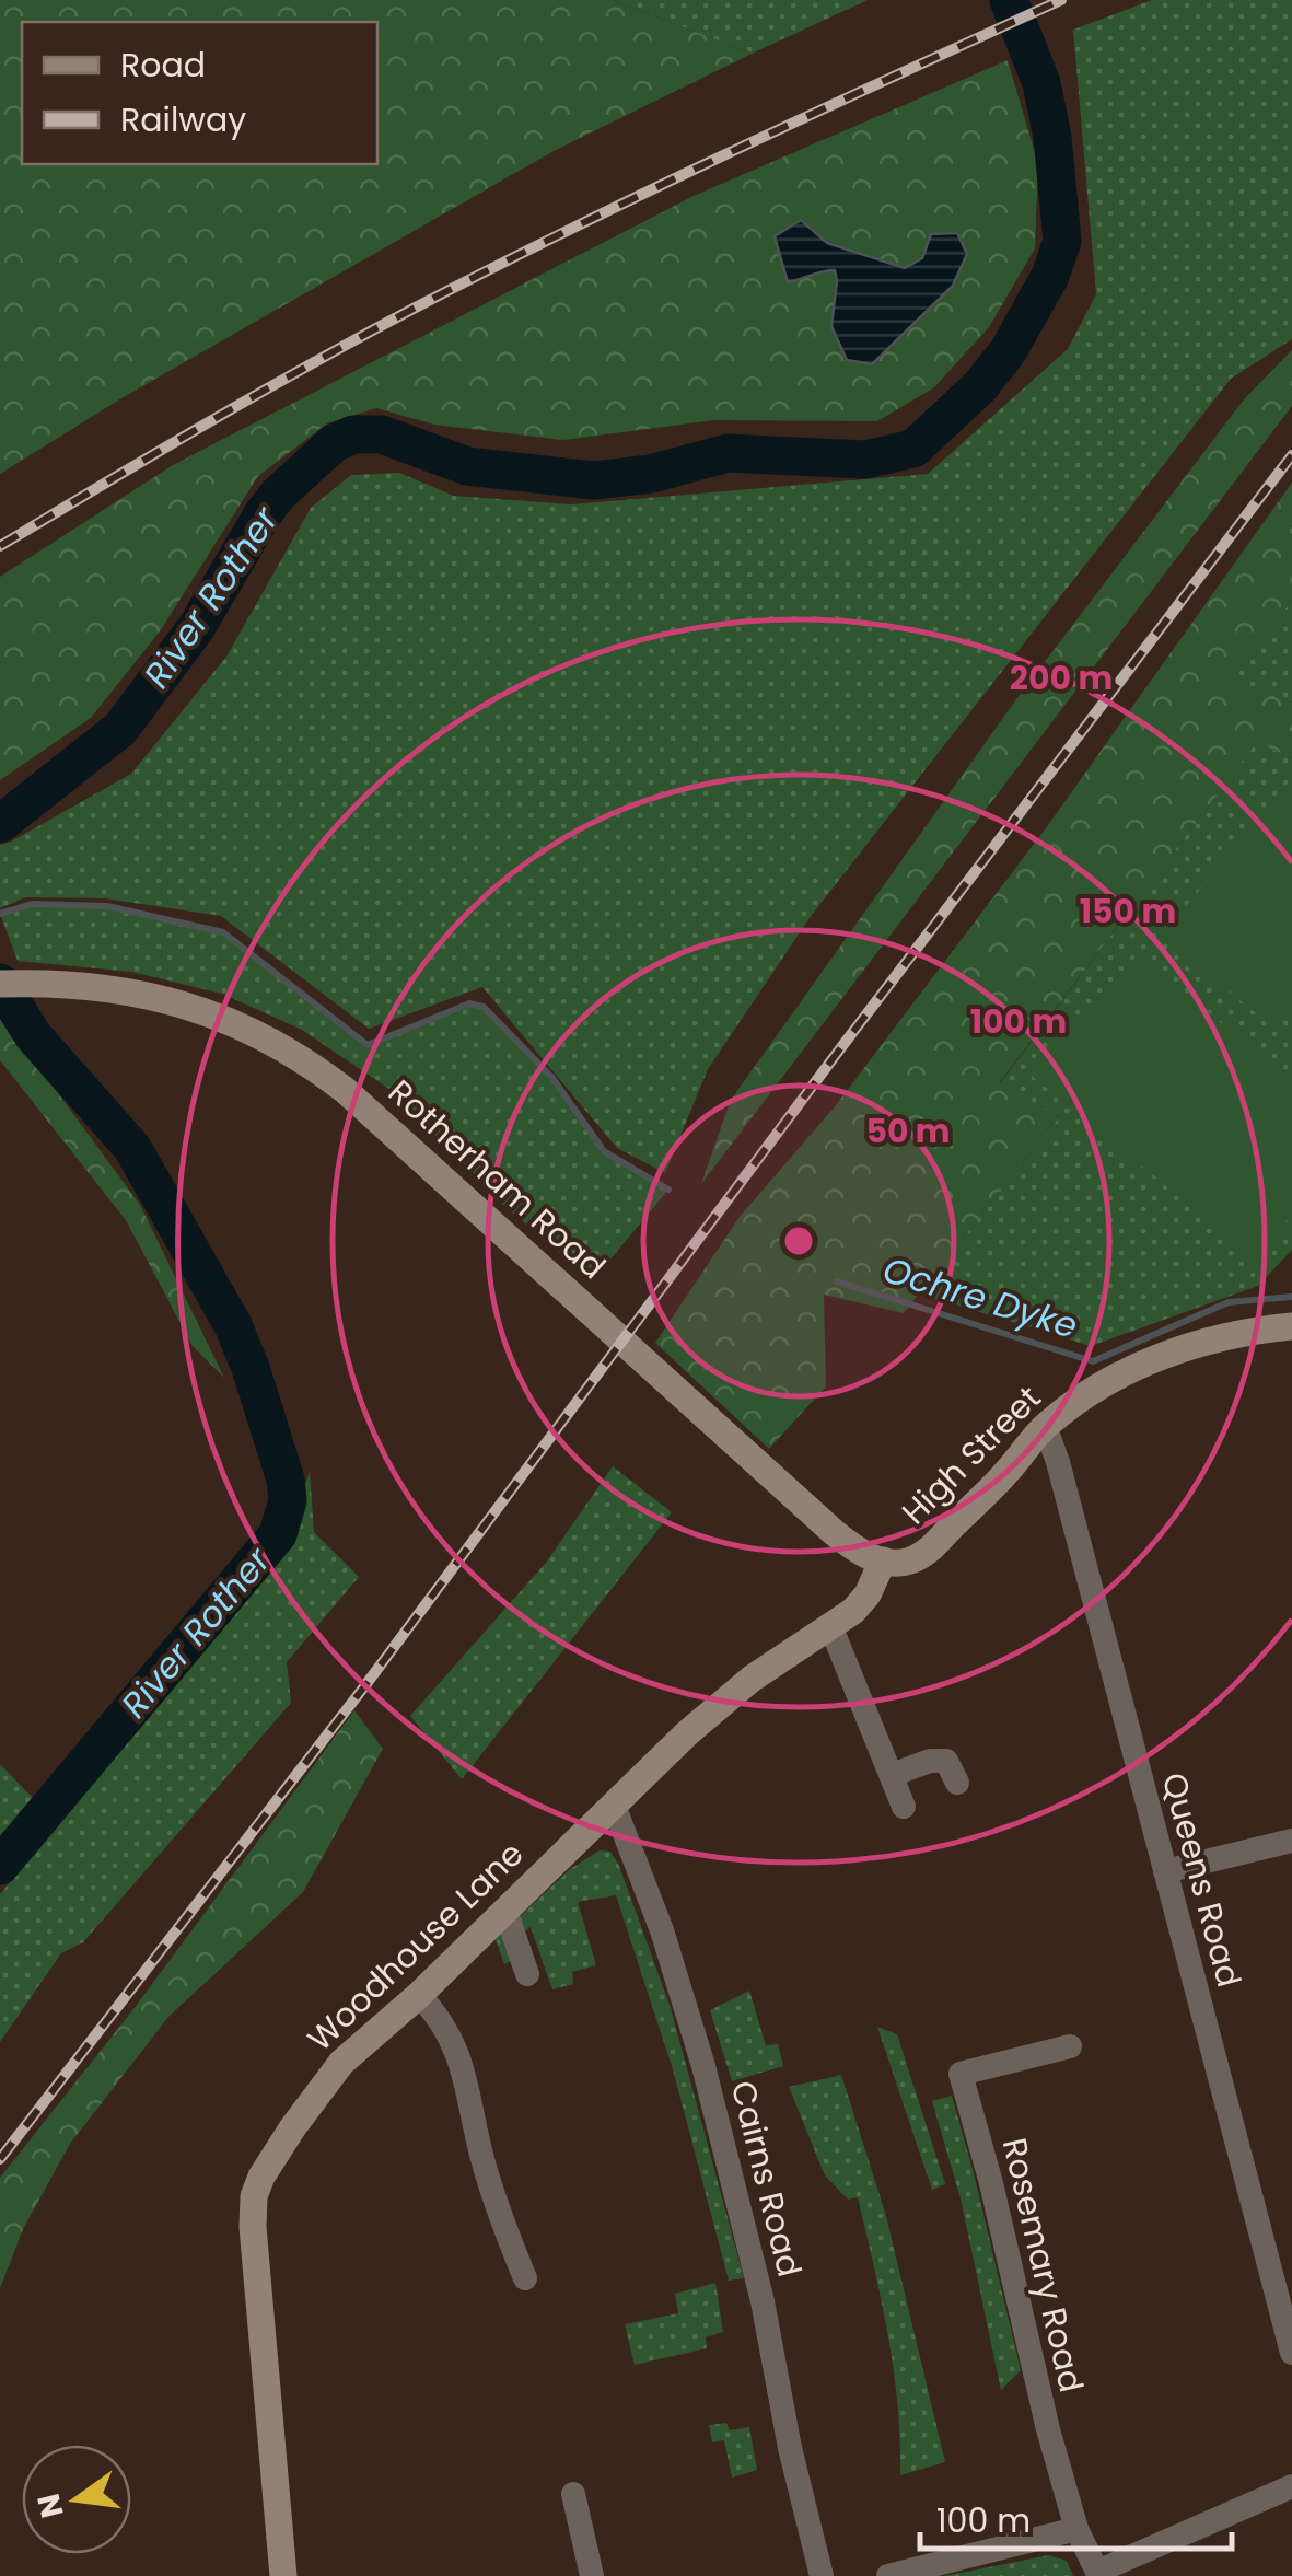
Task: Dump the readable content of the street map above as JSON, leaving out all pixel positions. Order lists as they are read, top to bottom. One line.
{"streets":{"street":["Rotherham Road","High Street","Queens Road","Woodhouse Lane","Cairns Road","Rosemary Road"]},"crossings":[["Rotherham Road","High Street"],["Rotherham Road","Woodhouse Lane"],["High Street","Queens Road"],["High Street","Woodhouse Lane"],["Woodhouse Lane","Cairns Road"]],"water":["River Rother","Ochre Dyke"],"legend":["Road","Railway"],"scale_bar":"100 m","north":"left","rings":["200 m","150 m","100 m","50 m"]}
